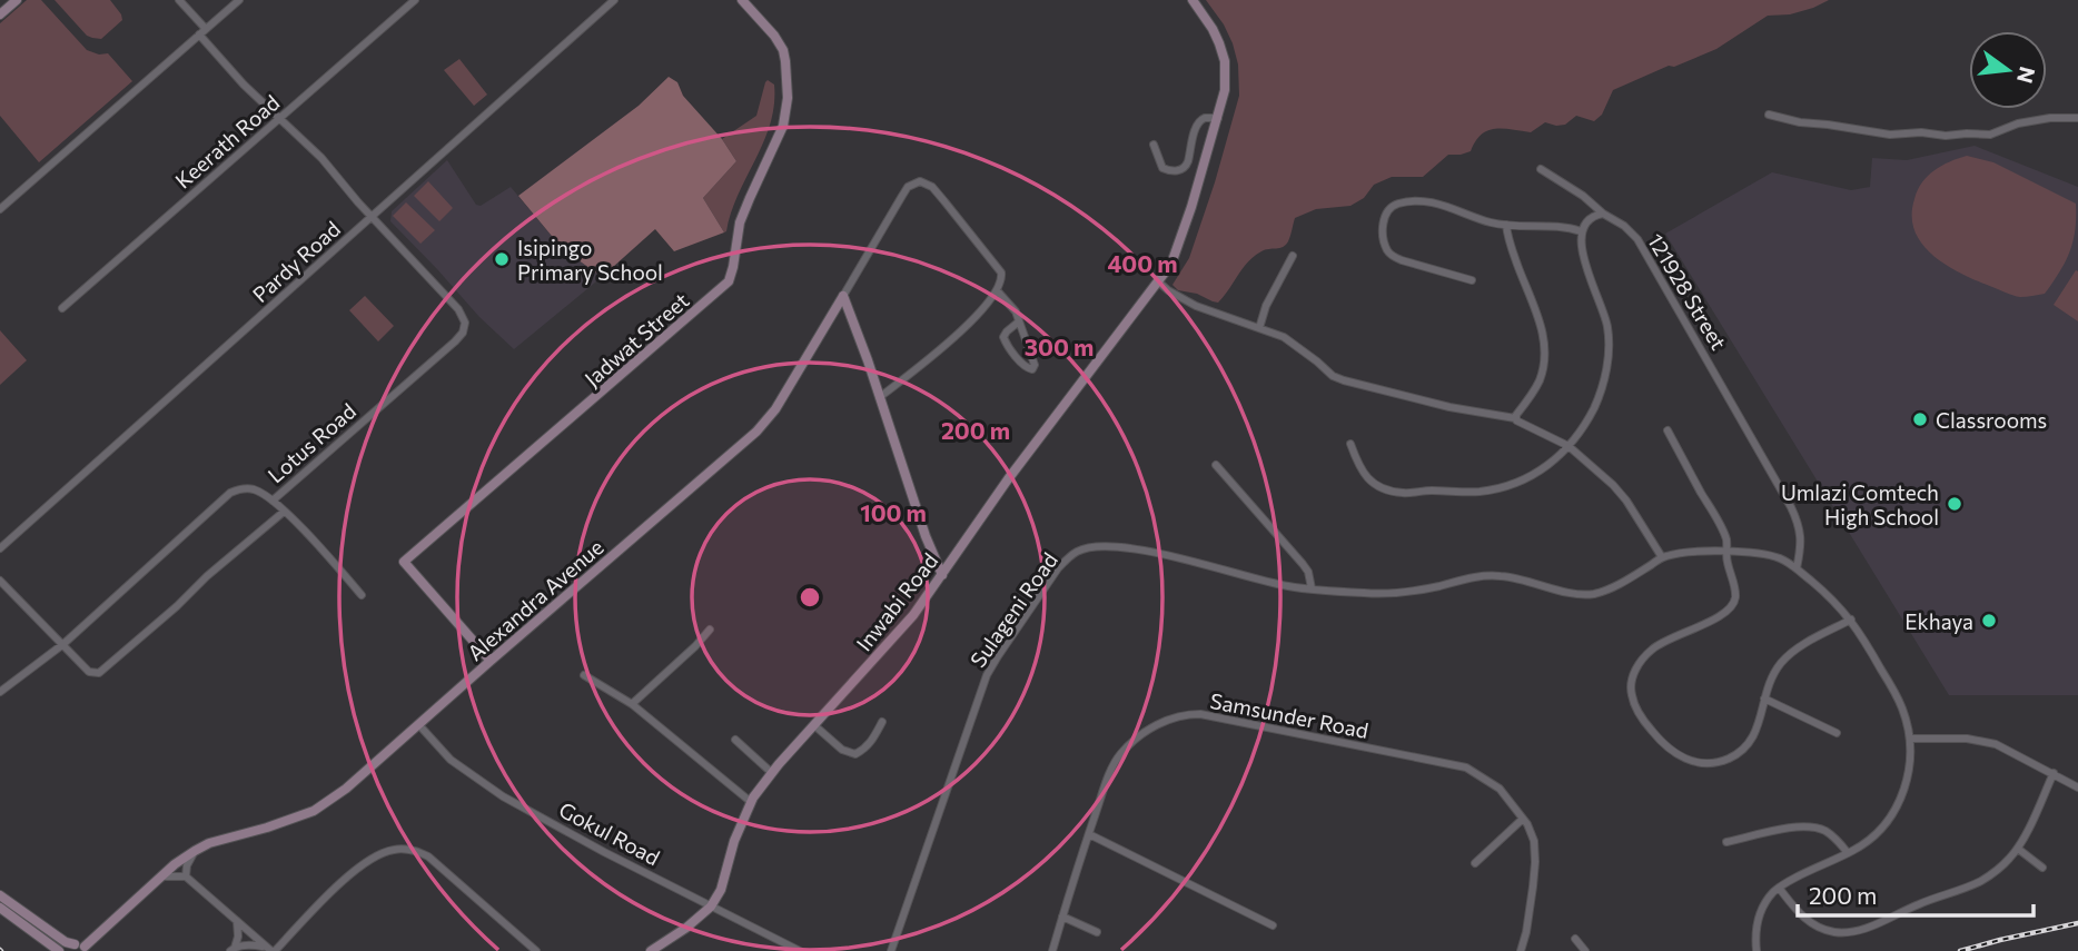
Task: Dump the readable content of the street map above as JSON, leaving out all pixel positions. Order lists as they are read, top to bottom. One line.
{"streets":{"street":["Keerath Road","Pardy Road","121928 Street","Jadwat Street","Lotus Road","Alexandra Avenue","Inwabi Road","Sulageni Road","Samsunder Road","Gokul Road"]},"crossings":[["Pardy Road","Lotus Road"],["Jadwat Street","Alexandra Avenue"],["Alexandra Avenue","Gokul Road"],["Inwabi Road","Gokul Road"]],"places":["Isipingo Primary School","Classrooms","Umlazi Comtech High School","Ekhaya"],"scale_bar":"200 m","north":"right","rings":["400 m","300 m","200 m","100 m"]}
